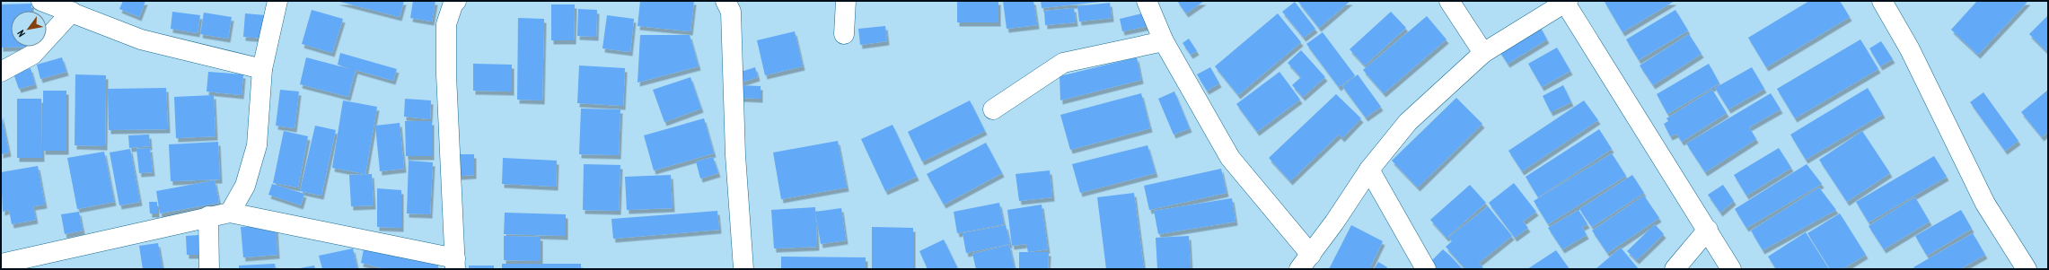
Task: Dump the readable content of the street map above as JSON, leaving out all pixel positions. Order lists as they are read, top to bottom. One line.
{"north":"bottom left"}
